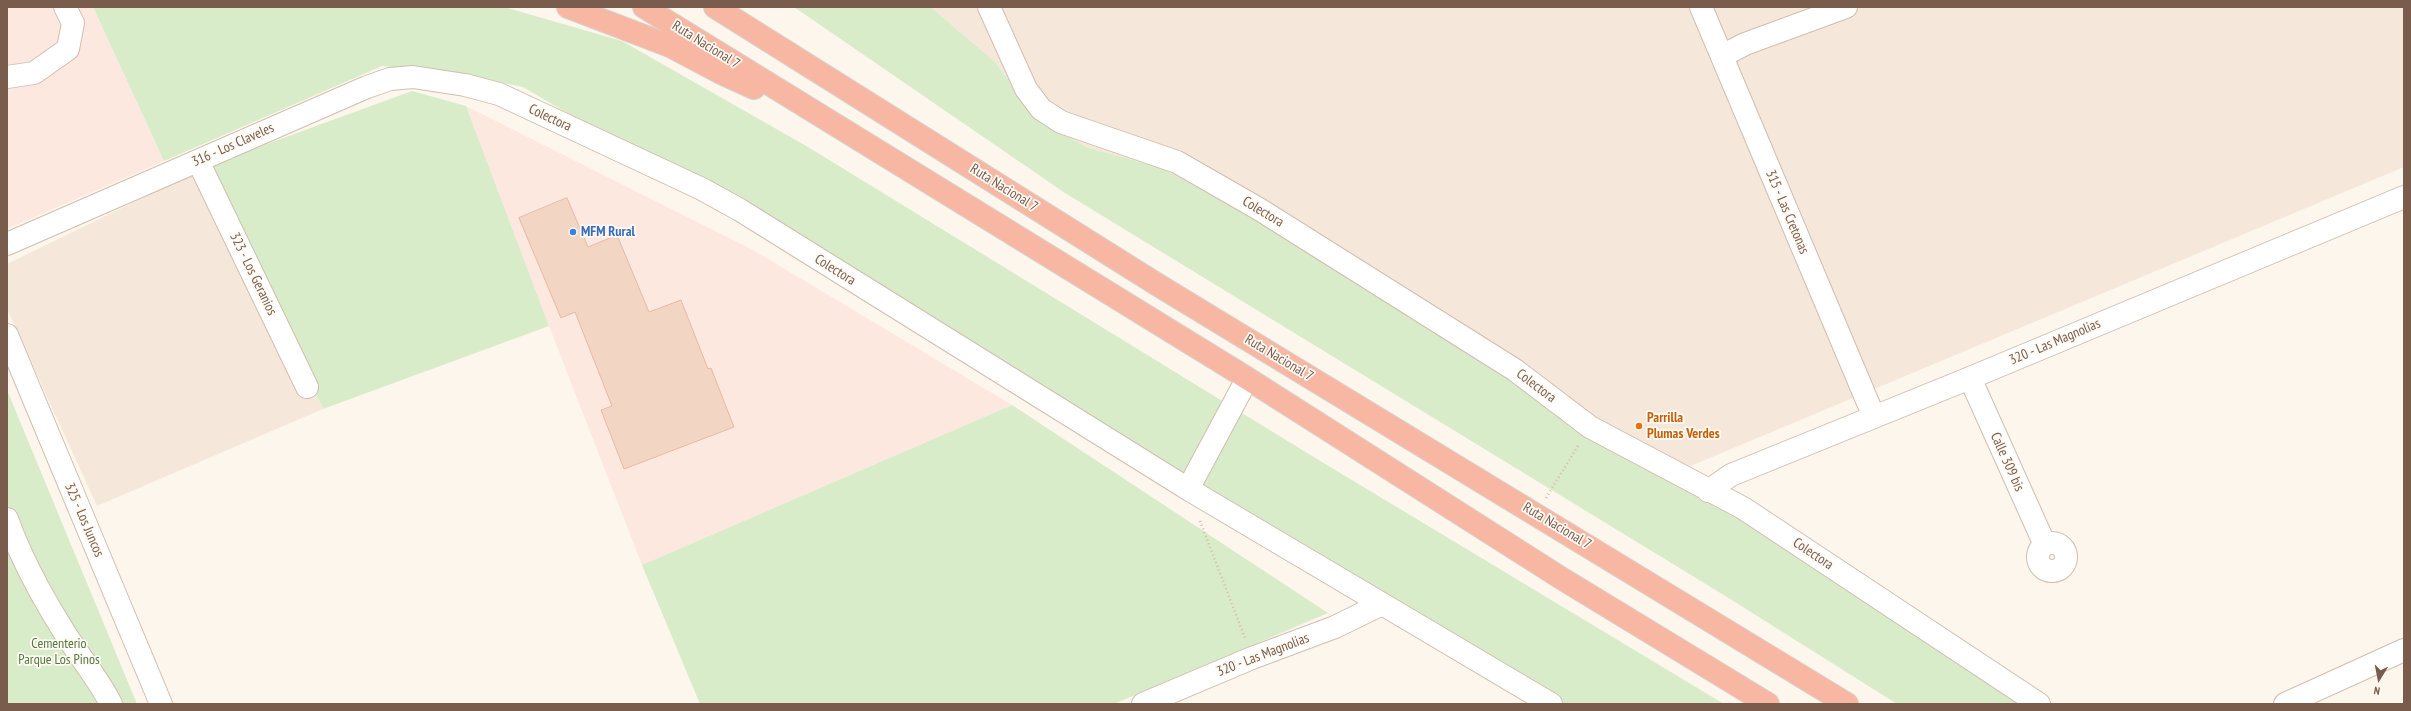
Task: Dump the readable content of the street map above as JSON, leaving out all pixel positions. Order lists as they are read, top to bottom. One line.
{"streets":{"highway":["Ruta Nacional 7"],"street":["Colectora","316 - Los Claveles","315 - Las Cretonas","323 - Los Geranios","320 - Las Magnolias","Calle 309 bis","325 - Los Juncos"]},"crossings":[["Colectora","316 - Los Claveles"],["Colectora","320 - Las Magnolias"],["316 - Los Claveles","323 - Los Geranios"],["315 - Las Cretonas","320 - Las Magnolias"],["320 - Las Magnolias","Calle 309 bis"]],"parks":["Cementerio Parque Los Pinos"],"places":["MFM Rural","Parrilla Plumas Verdes"],"north":"bottom"}
